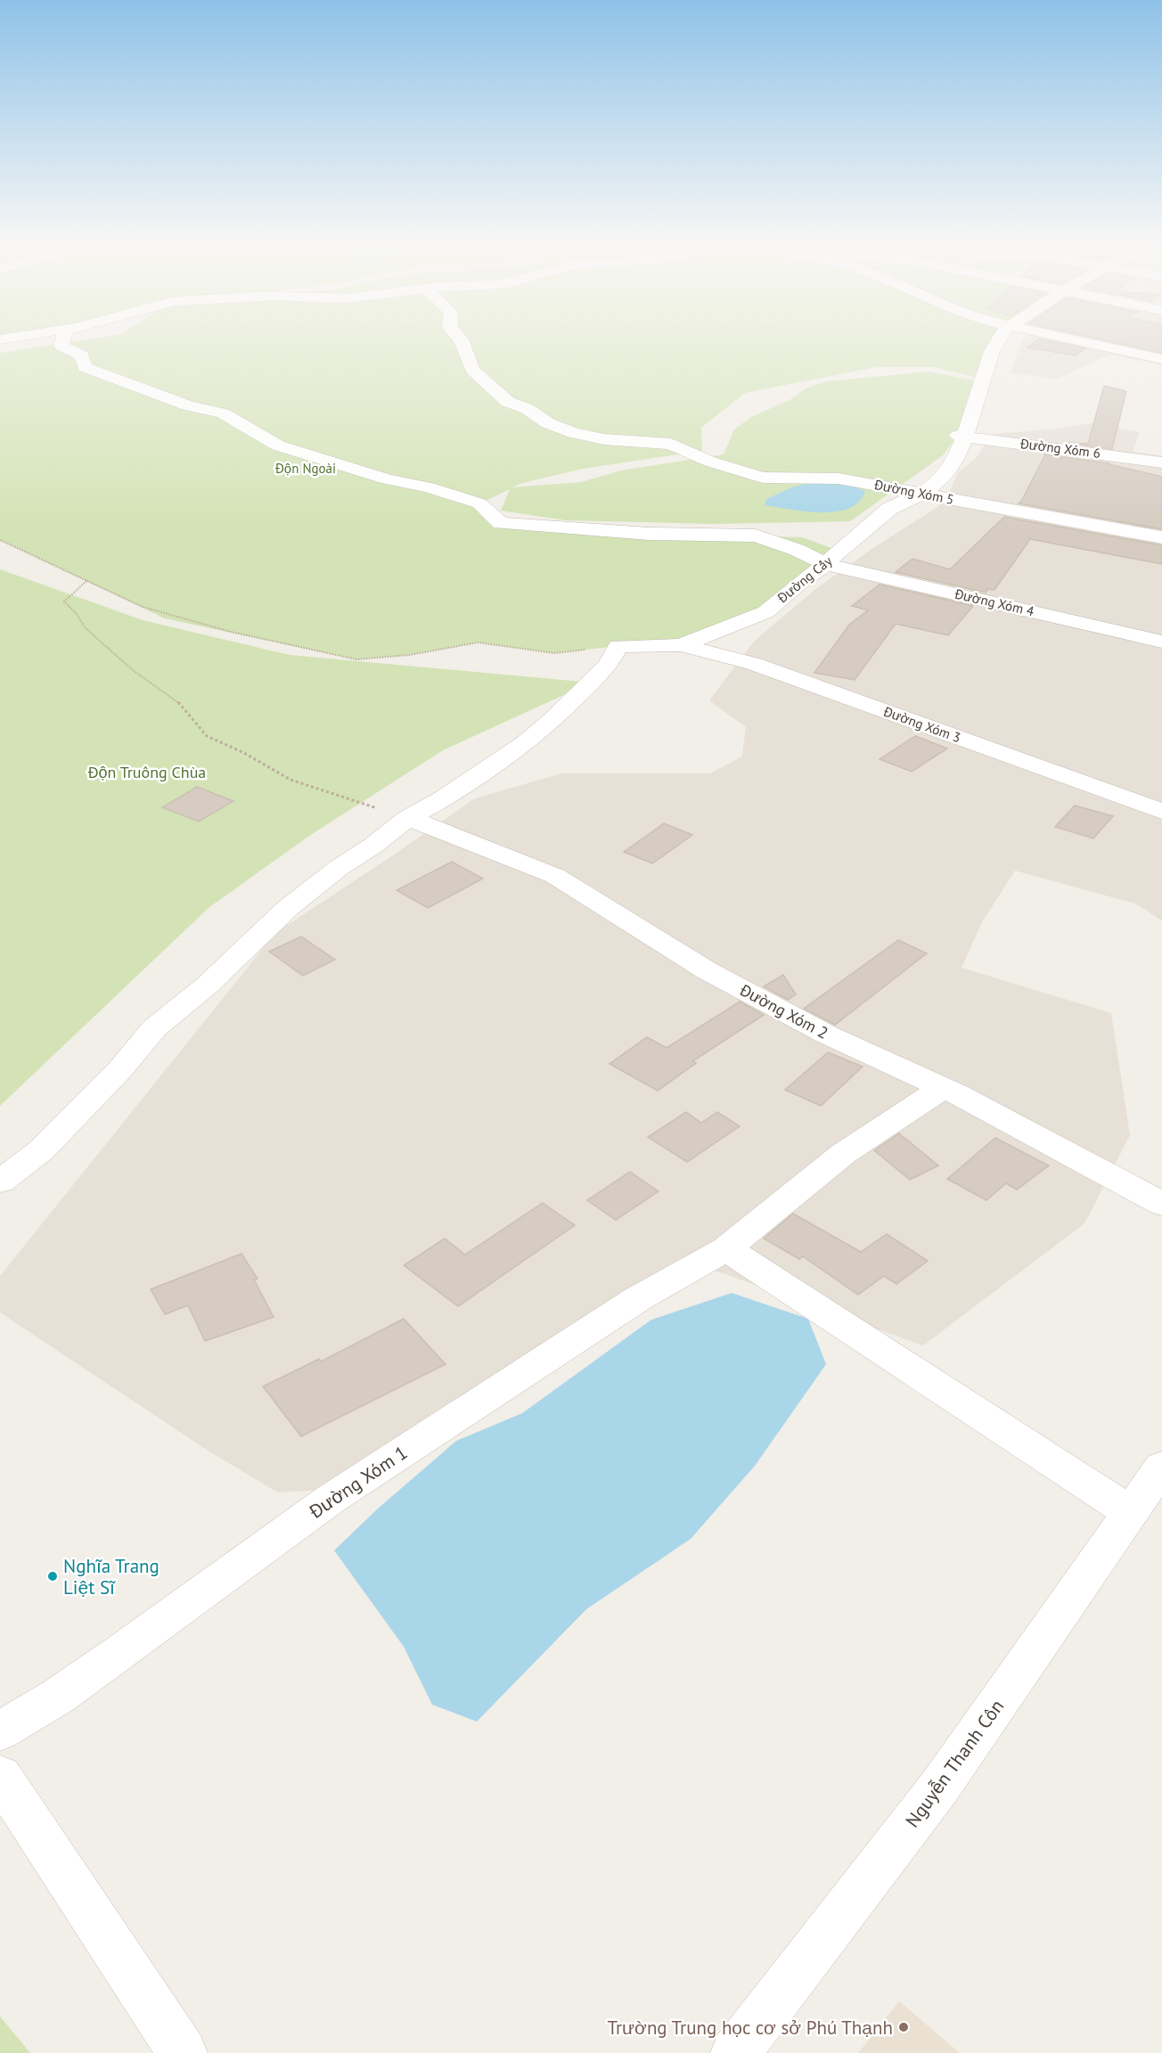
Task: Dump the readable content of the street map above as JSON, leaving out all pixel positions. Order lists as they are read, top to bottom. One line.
{"streets":{"street":["Đường Xóm 6","Đường Xóm 5","Đường Cấy","Đường Xóm 4","Đường Xóm 3","Đường Xóm 2","Đường Xóm 1","Nguyễn Thanh Côn"]},"crossings":[["Đường Xóm 6","Đường Cấy"],["Đường Xóm 5","Đường Cấy"],["Đường Cấy","Đường Xóm 4"],["Đường Cấy","Đường Xóm 3"],["Đường Xóm 2","Đường Xóm 1"]],"parks":["Độn Ngoài","Độn Truông Chùa"],"places":["Nghĩa Trang Liệt Sĩ","Trường Trung học cơ sở Phú Thạnh"]}
